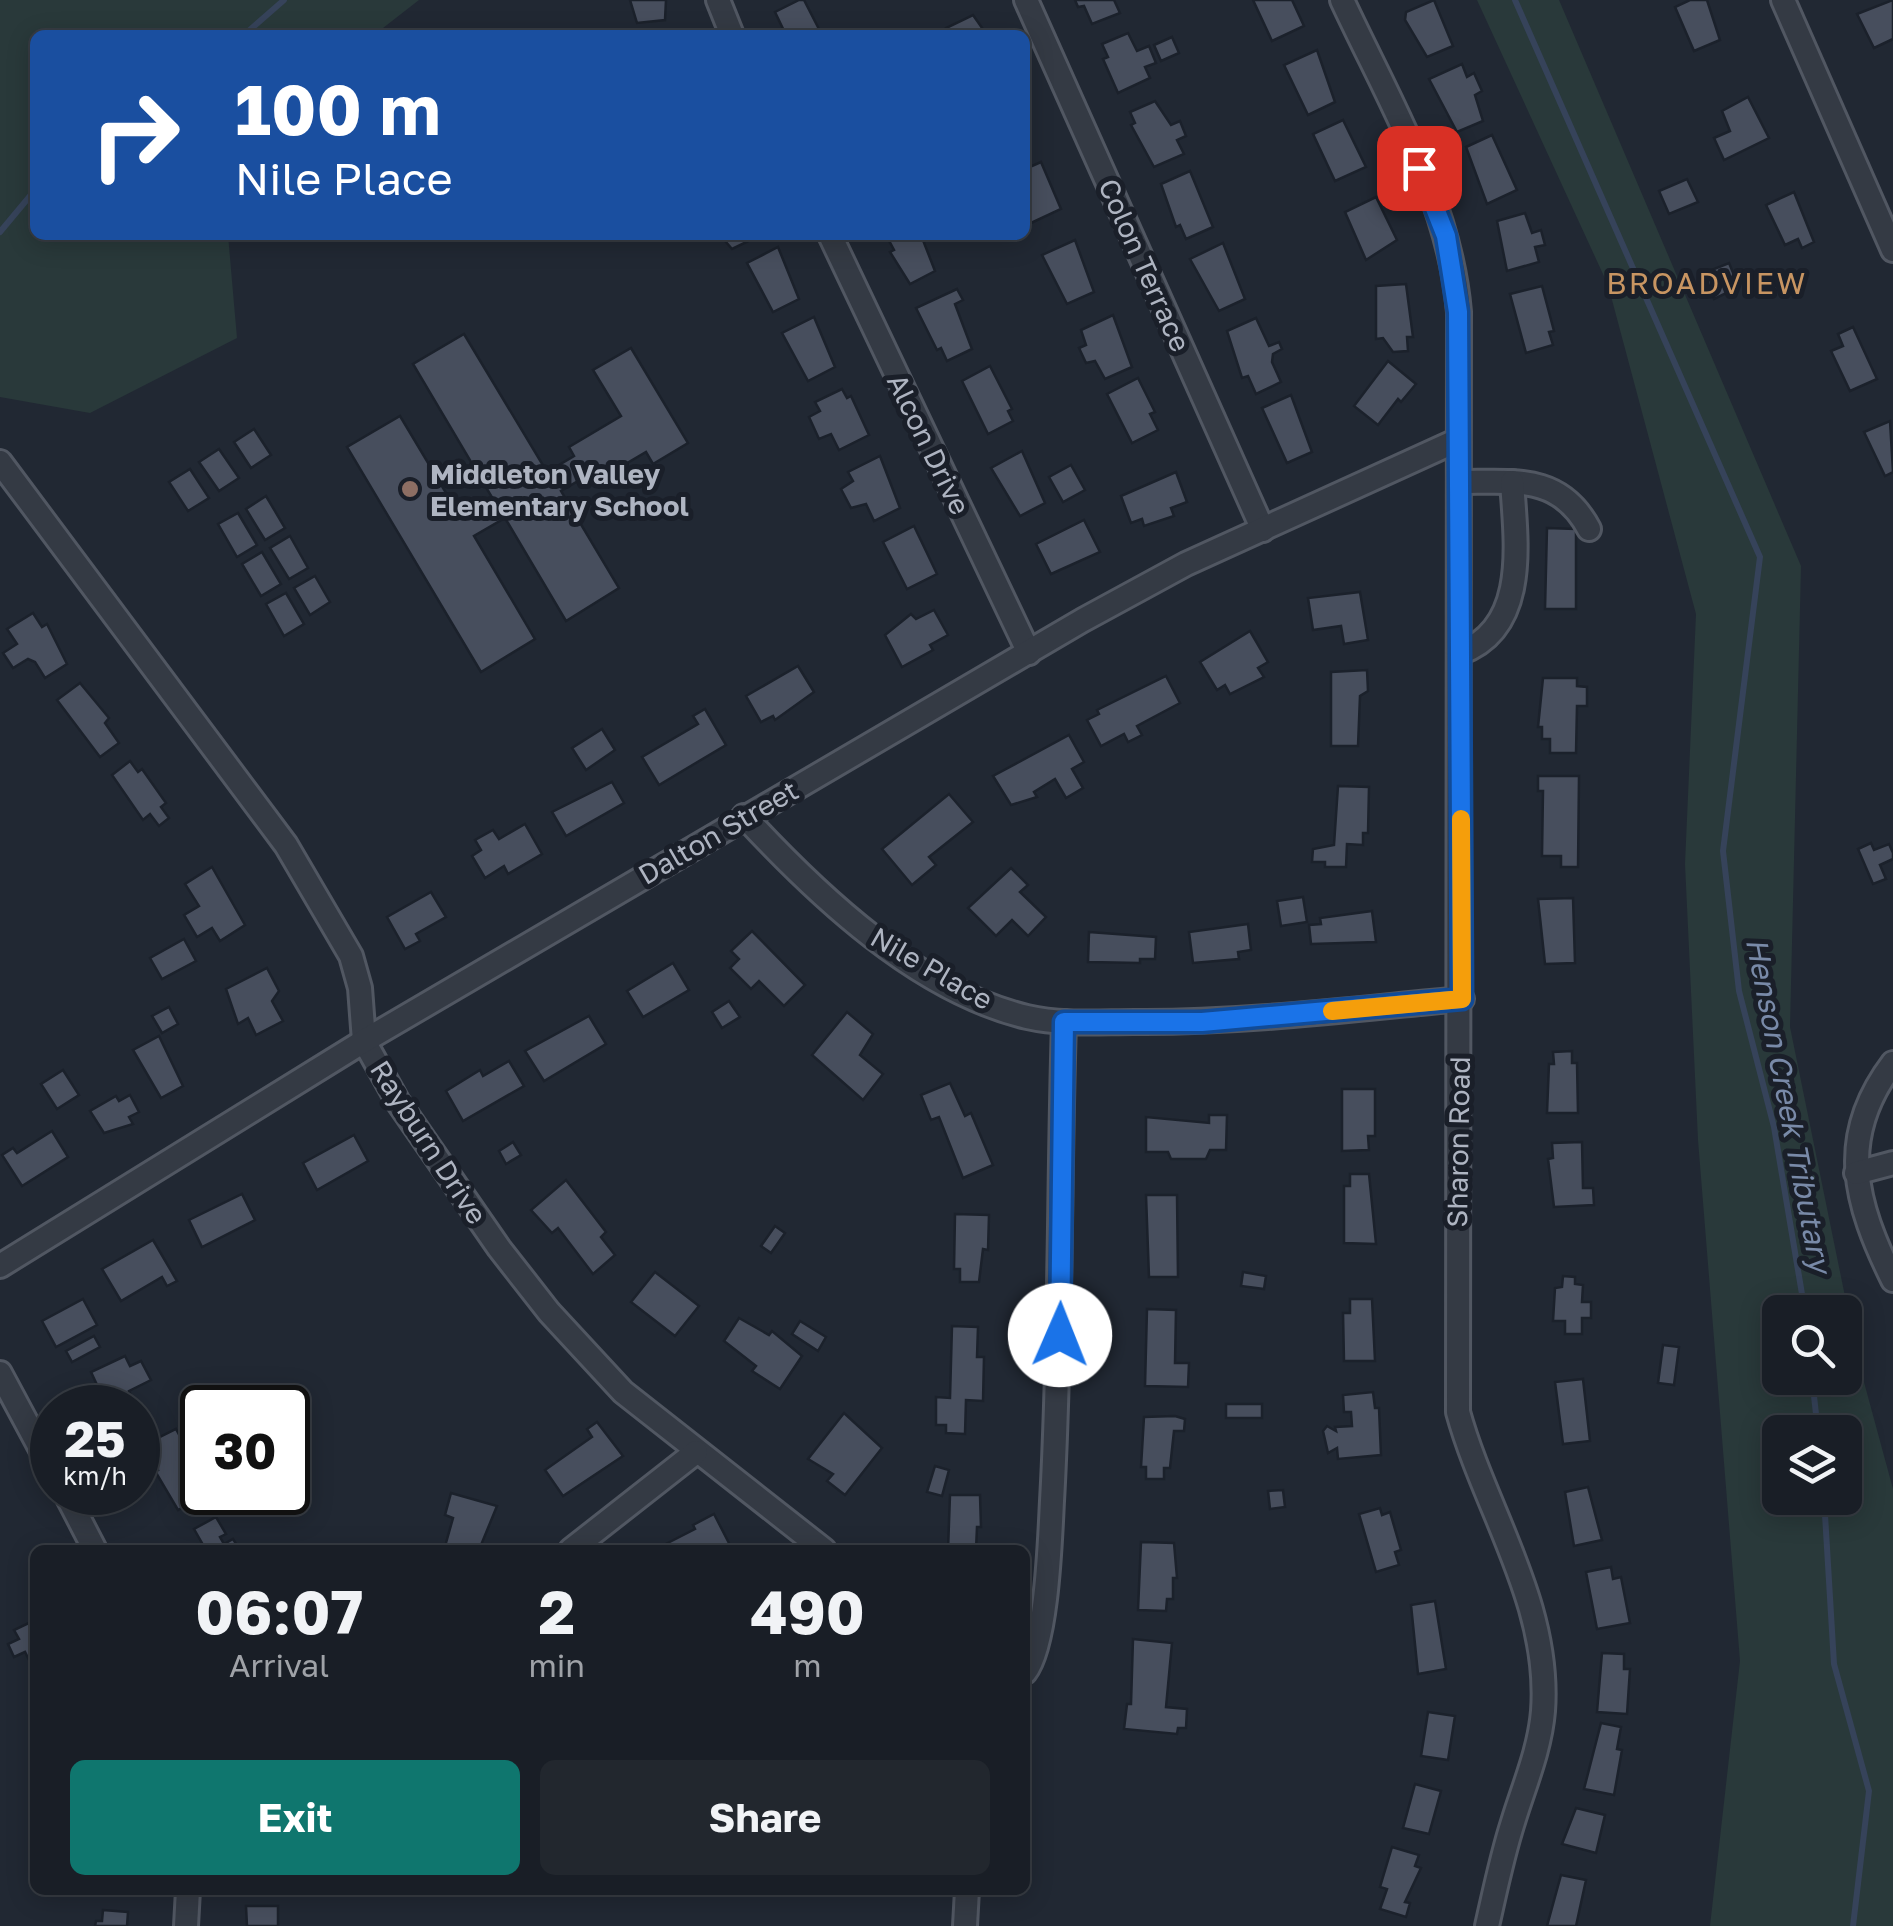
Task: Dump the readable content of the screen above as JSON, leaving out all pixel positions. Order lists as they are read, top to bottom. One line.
{"streets":{"street":["Colon Terrace","Alcon Drive","Dalton Street","Nile Place","Rayburn Drive","Sharon Road"]},"crossings":[["Colon Terrace","Dalton Street"],["Alcon Drive","Dalton Street"],["Dalton Street","Nile Place"],["Dalton Street","Rayburn Drive"],["Dalton Street","Sharon Road"],["Nile Place","Sharon Road"]],"districts":["BROADVIEW"],"water":["Henson Creek Tributary"],"places":["Middleton Valley Elementary School"],"page":{"turn":["100 m","Nile Place"],"speed":"25 km/h","limit":"30","eta":["06:07","Arrival","2","min","490","m"],"buttons":["Exit","Share"]}}
